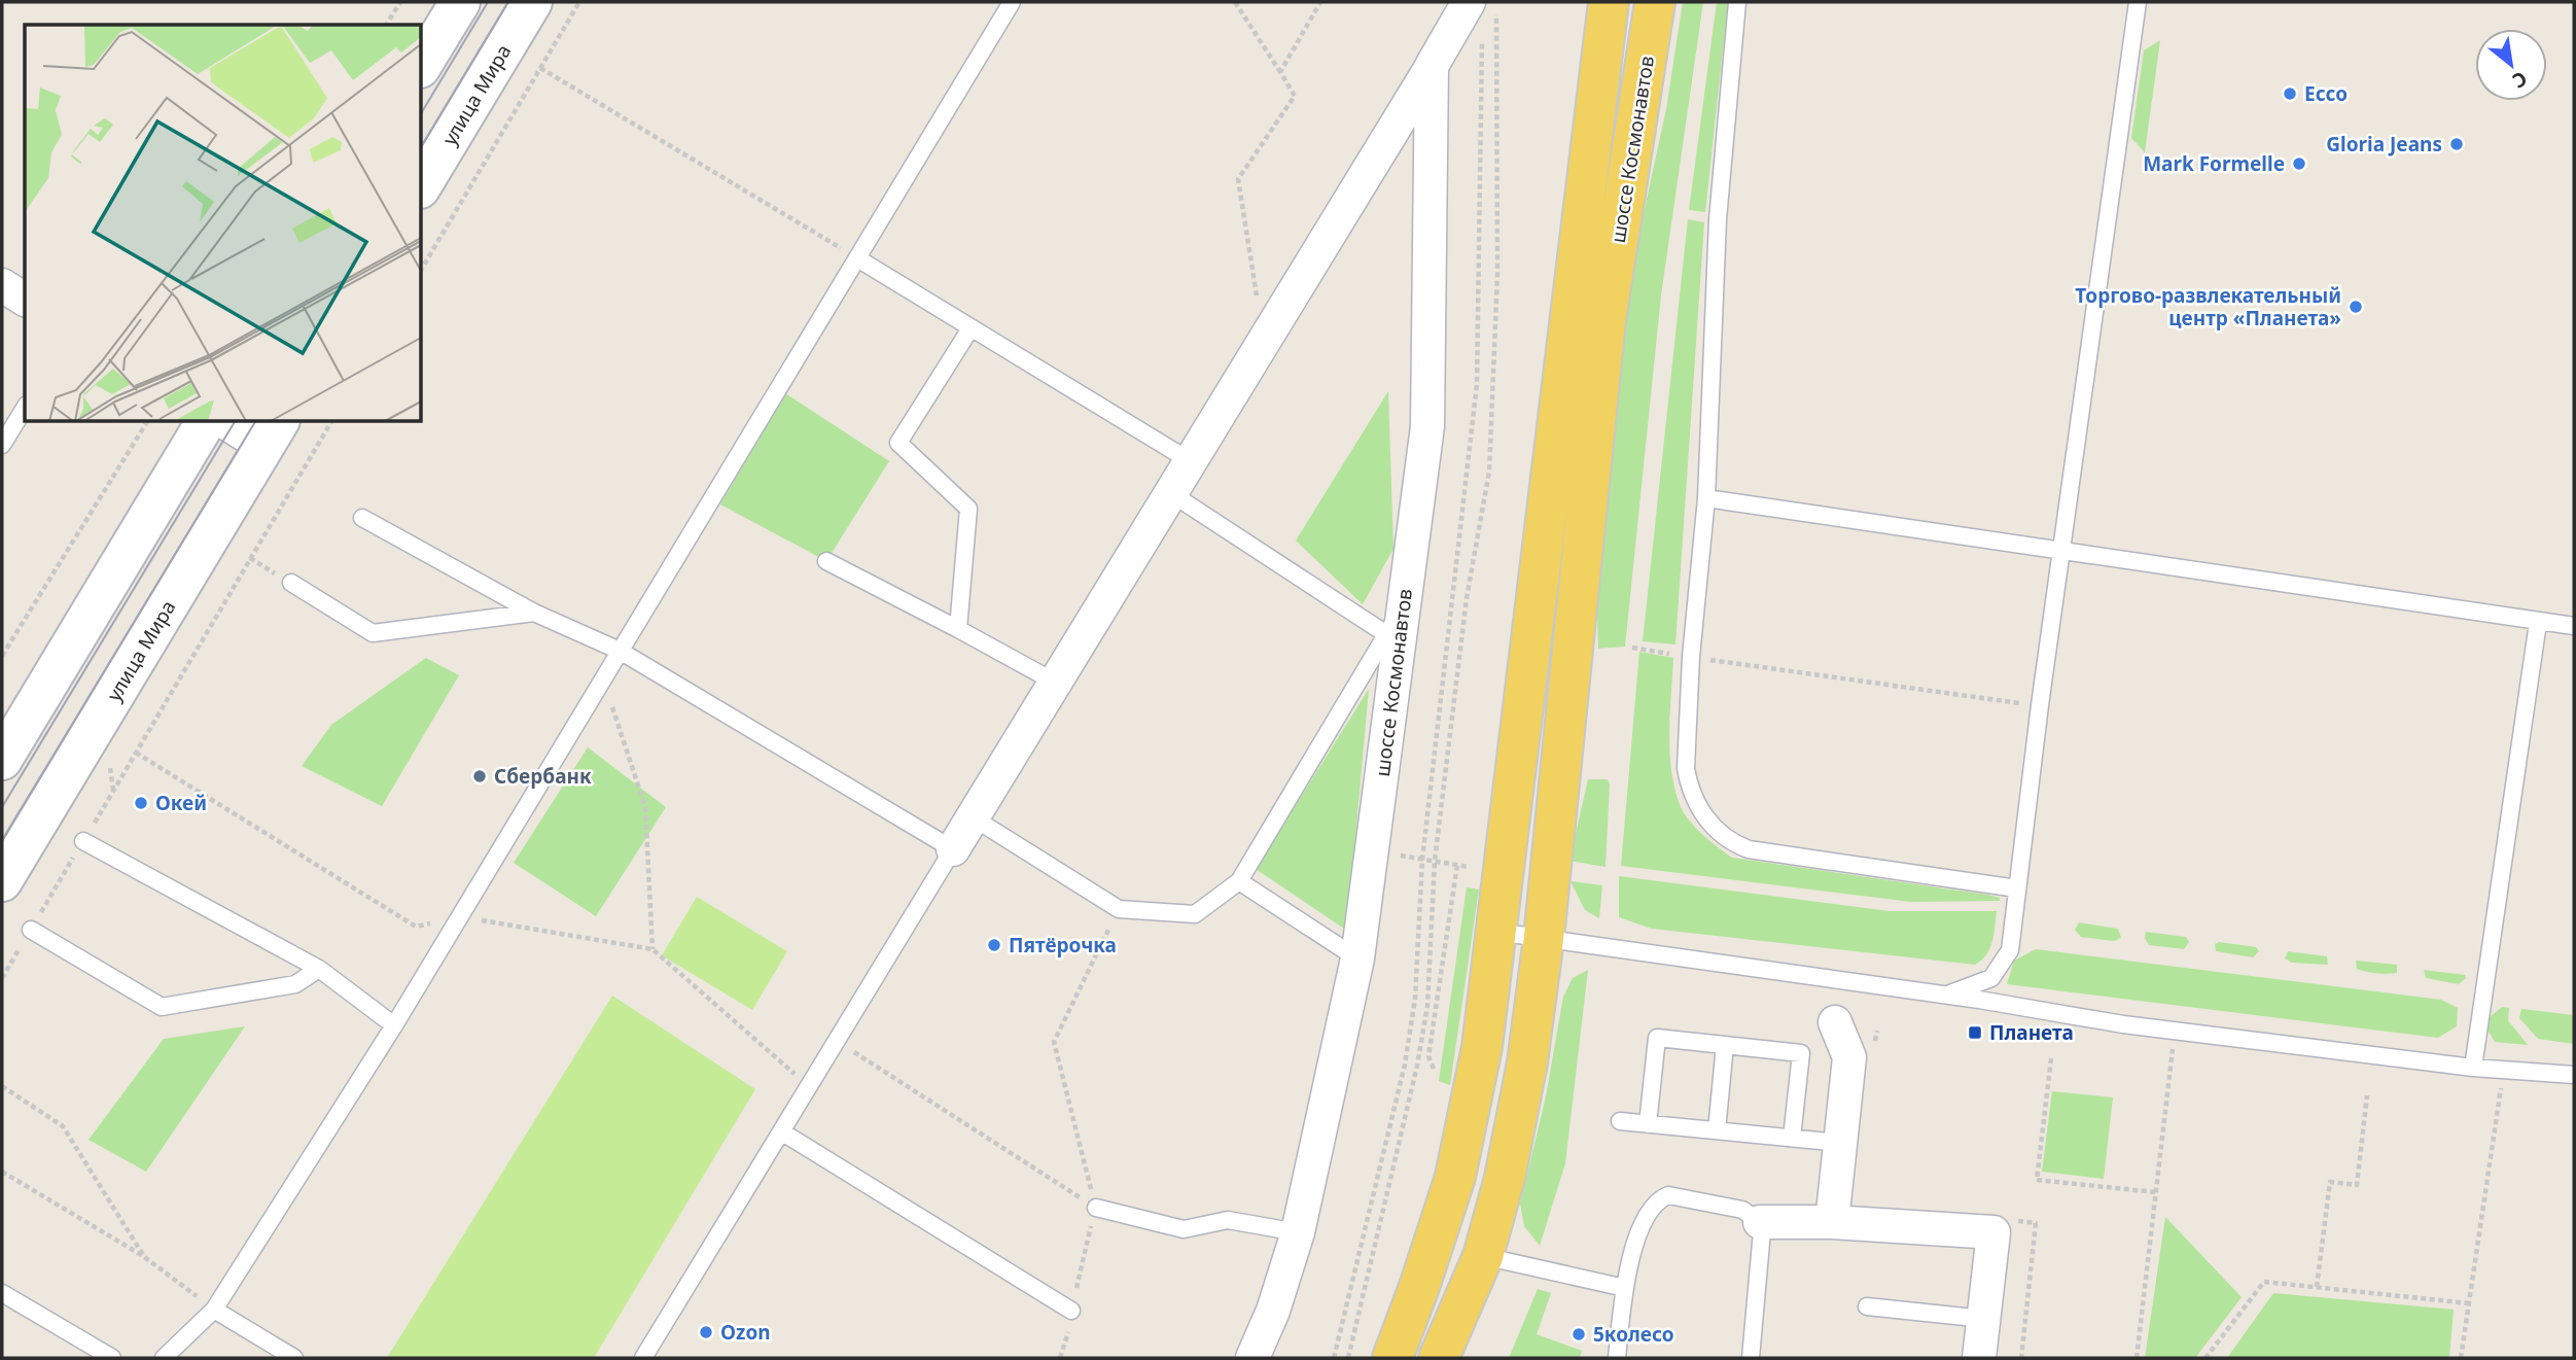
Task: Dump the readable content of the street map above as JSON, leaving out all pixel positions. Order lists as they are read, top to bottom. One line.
{"streets":{"main road":["улица Мира","шоссе Космонавтов"]},"places":{"other":["Ecco","Gloria Jeans","Mark Formelle","Торгово-развлекательный центр «Планета»","Сбербанк","Окей","Пятёрочка","Ozon","5колесо"],"transit":["Планета"]},"north":"bottom right"}
